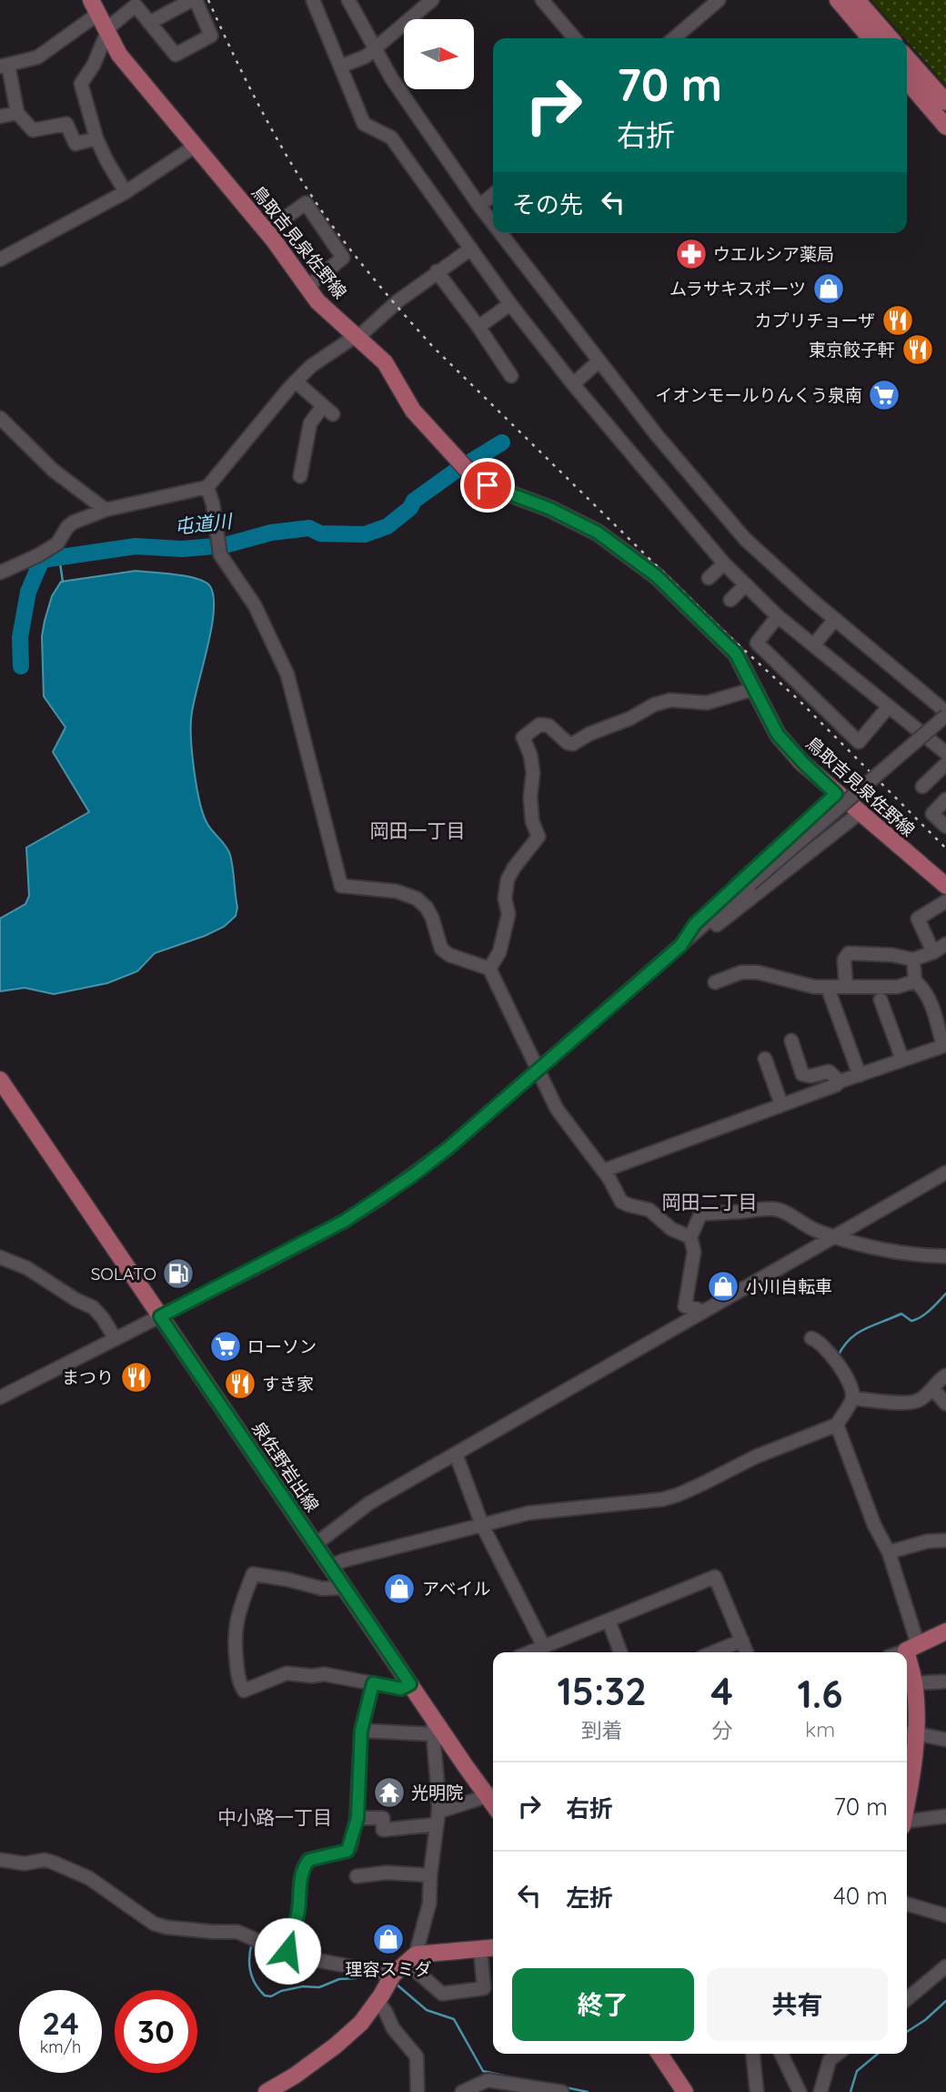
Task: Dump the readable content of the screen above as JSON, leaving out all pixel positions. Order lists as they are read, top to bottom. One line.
{"streets":{"main road":["鳥取吉見泉佐野線","泉佐野岩出線"]},"districts":["岡田一丁目","岡田二丁目","中小路一丁目"],"water":["屯道川"],"places":{"pharmacy":["ウエルシア薬局"],"shop":["ムラサキスポーツ","小川自転車","アベイル","理容スミダ"],"restaurant":["カプリチョーザ","東京餃子軒","まつり","すき家"],"supermarket":["イオンモールりんくう泉南","ローソン"],"fuel station":["SOLATO"],"temple":["光明院"]},"north":"right","page":{"turn":["70 m","右折"],"then":"その先","eta":["15:32","到着","4","分","1.6","km"],"list":[{"name":"右折","value":"70 m"},{"name":"左折","value":"40 m"}],"buttons":["終了","共有"],"speed":"24 km/h","limit":"30"}}
